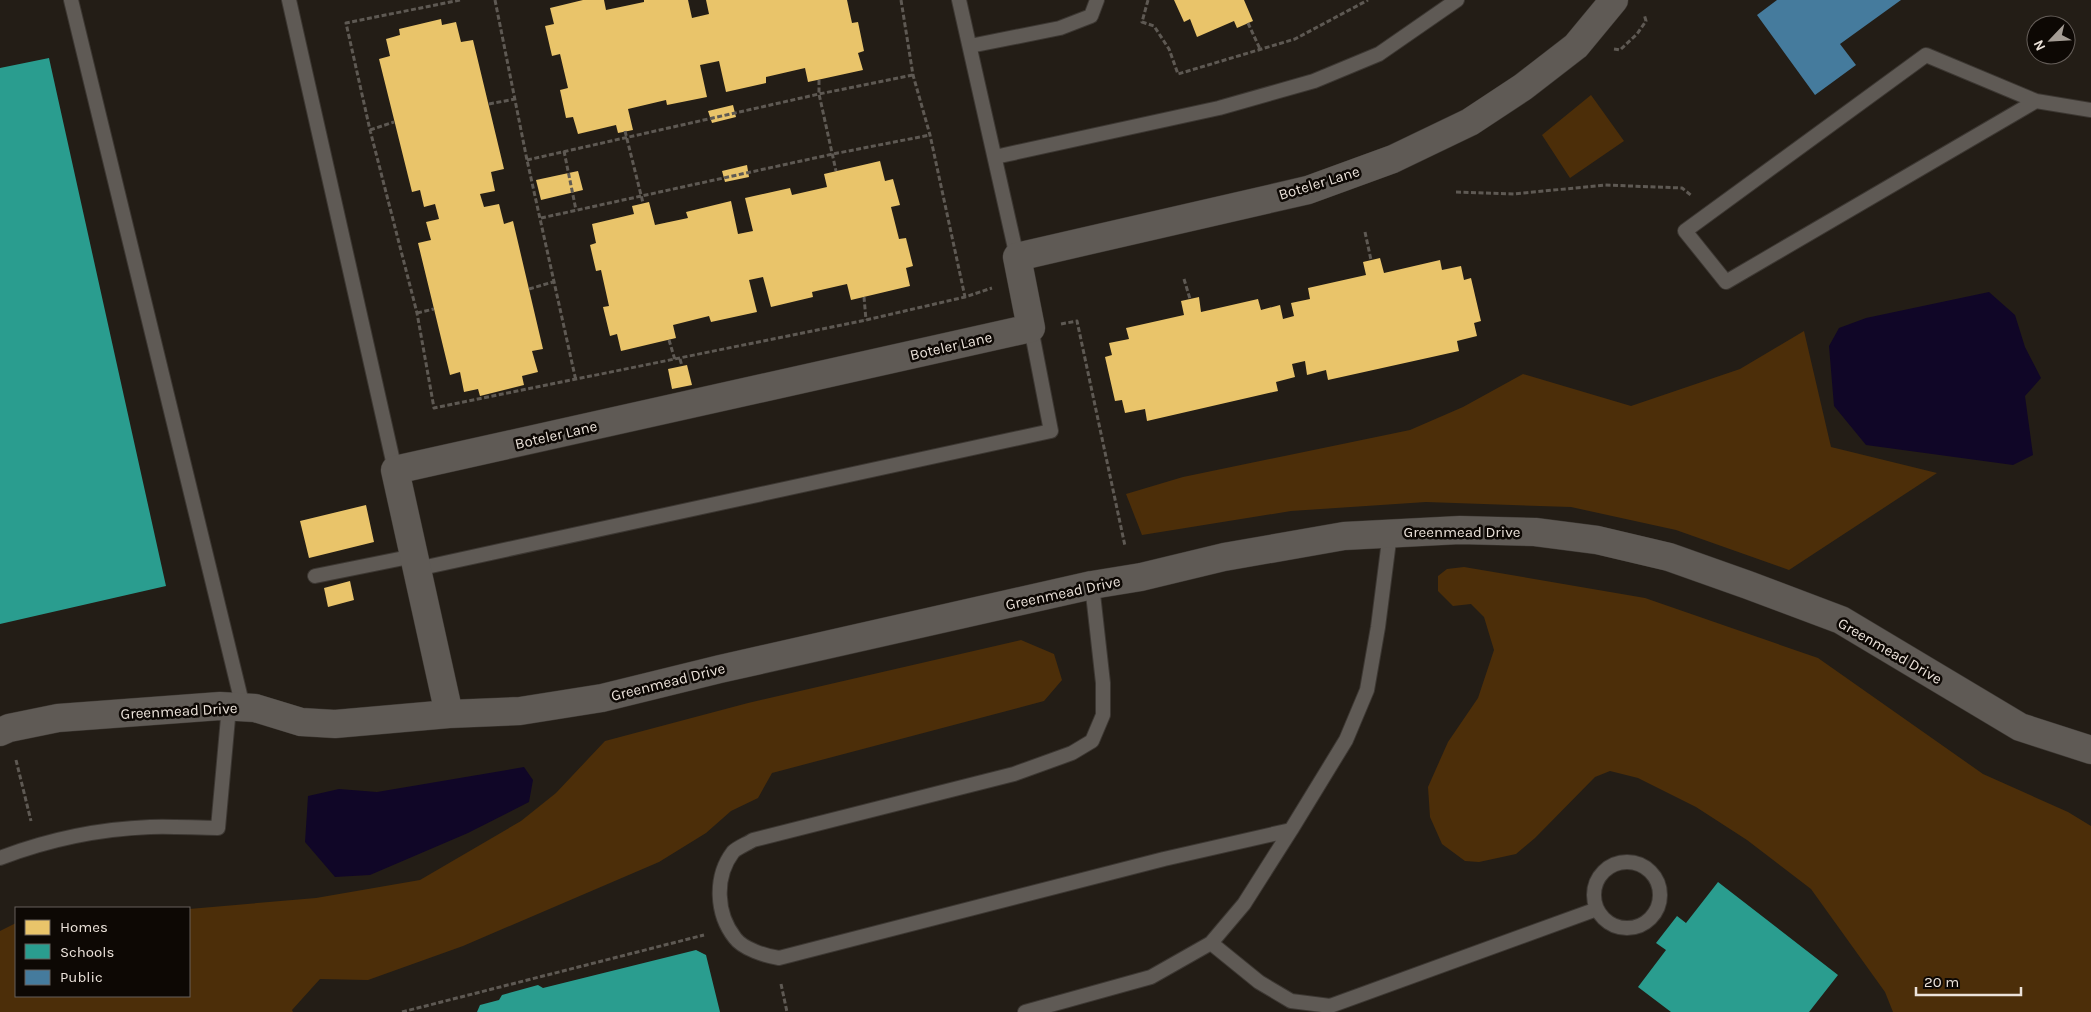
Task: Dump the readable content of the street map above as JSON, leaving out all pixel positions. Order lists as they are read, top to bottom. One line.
{"streets":{"street":["Boteler Lane","Greenmead Drive"]},"legend":["Homes","Schools","Public"],"scale_bar":"20 m","north":"bottom left"}
